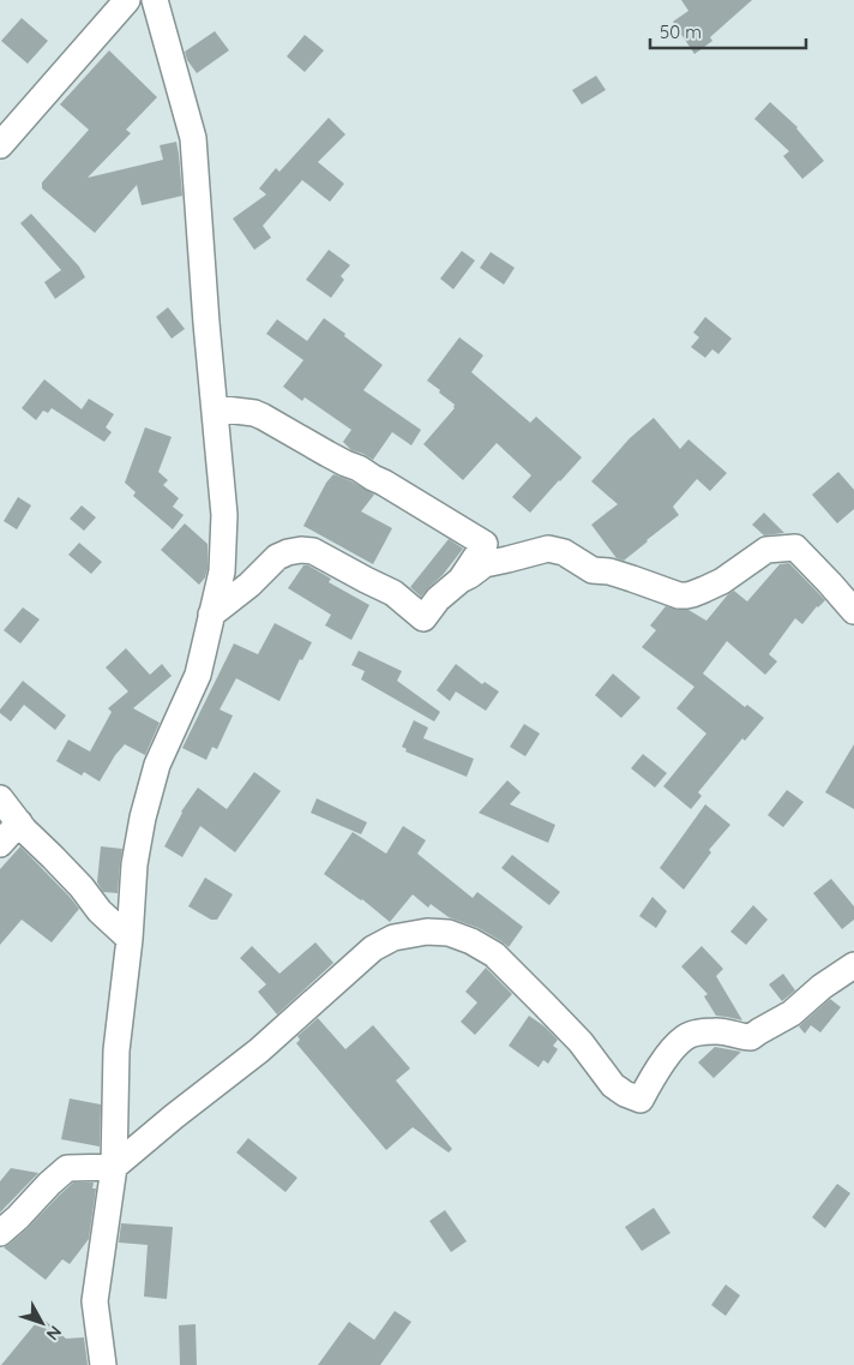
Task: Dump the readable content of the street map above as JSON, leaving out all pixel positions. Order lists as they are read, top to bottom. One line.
{"scale_bar":"50 m","north":"bottom right"}
